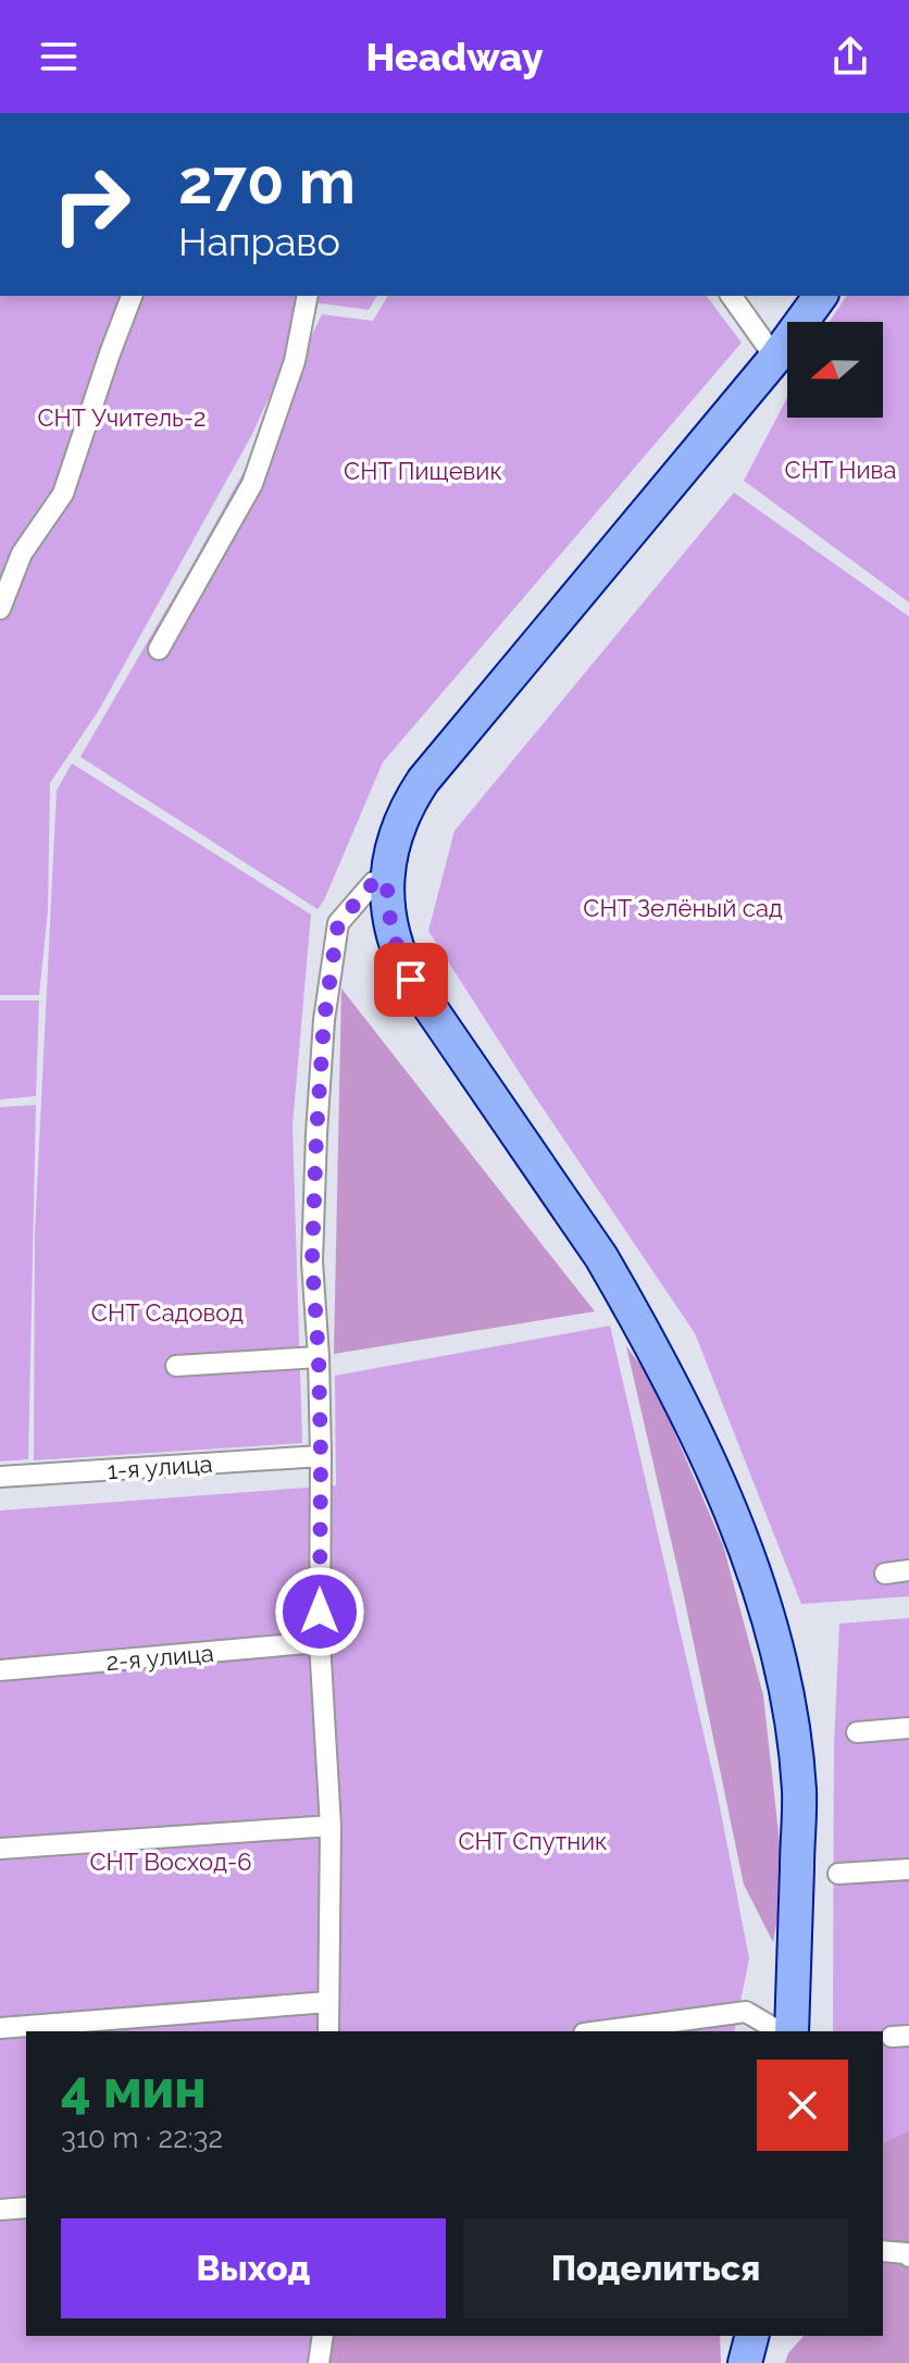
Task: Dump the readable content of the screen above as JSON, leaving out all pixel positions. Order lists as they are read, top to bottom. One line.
{"streets":{"street":["1-я улица","2-я улица"]},"parks":["СНТ Учитель-2","СНТ Нива","СНТ Пищевик","СНТ Зелёный сад","СНТ Садовод","СНТ Спутник","СНТ Восход-6"],"north":"left","page":{"header":"Headway","turn":["270 m","Направо"],"heading":["4 мин","310 m · 22:32"],"buttons":["Выход","Поделиться"]}}
